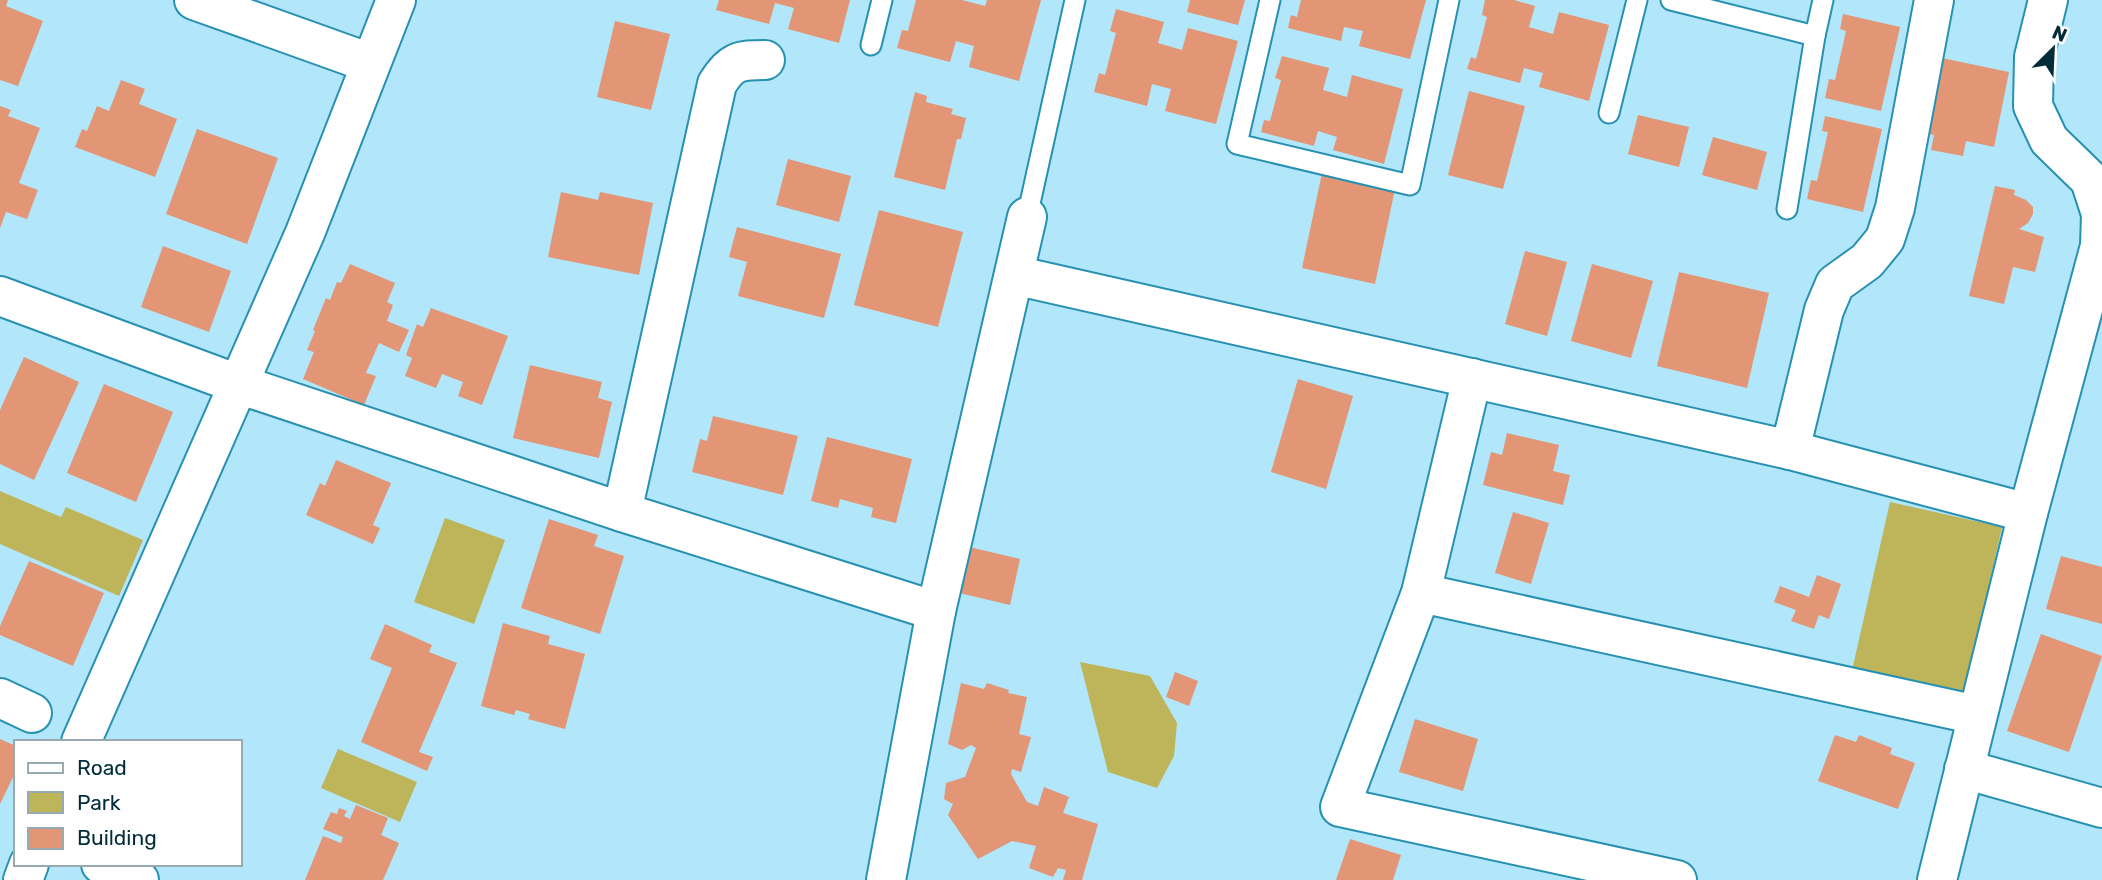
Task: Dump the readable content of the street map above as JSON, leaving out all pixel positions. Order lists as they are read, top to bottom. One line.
{"legend":["Road","Park","Building"],"north":"top right"}
